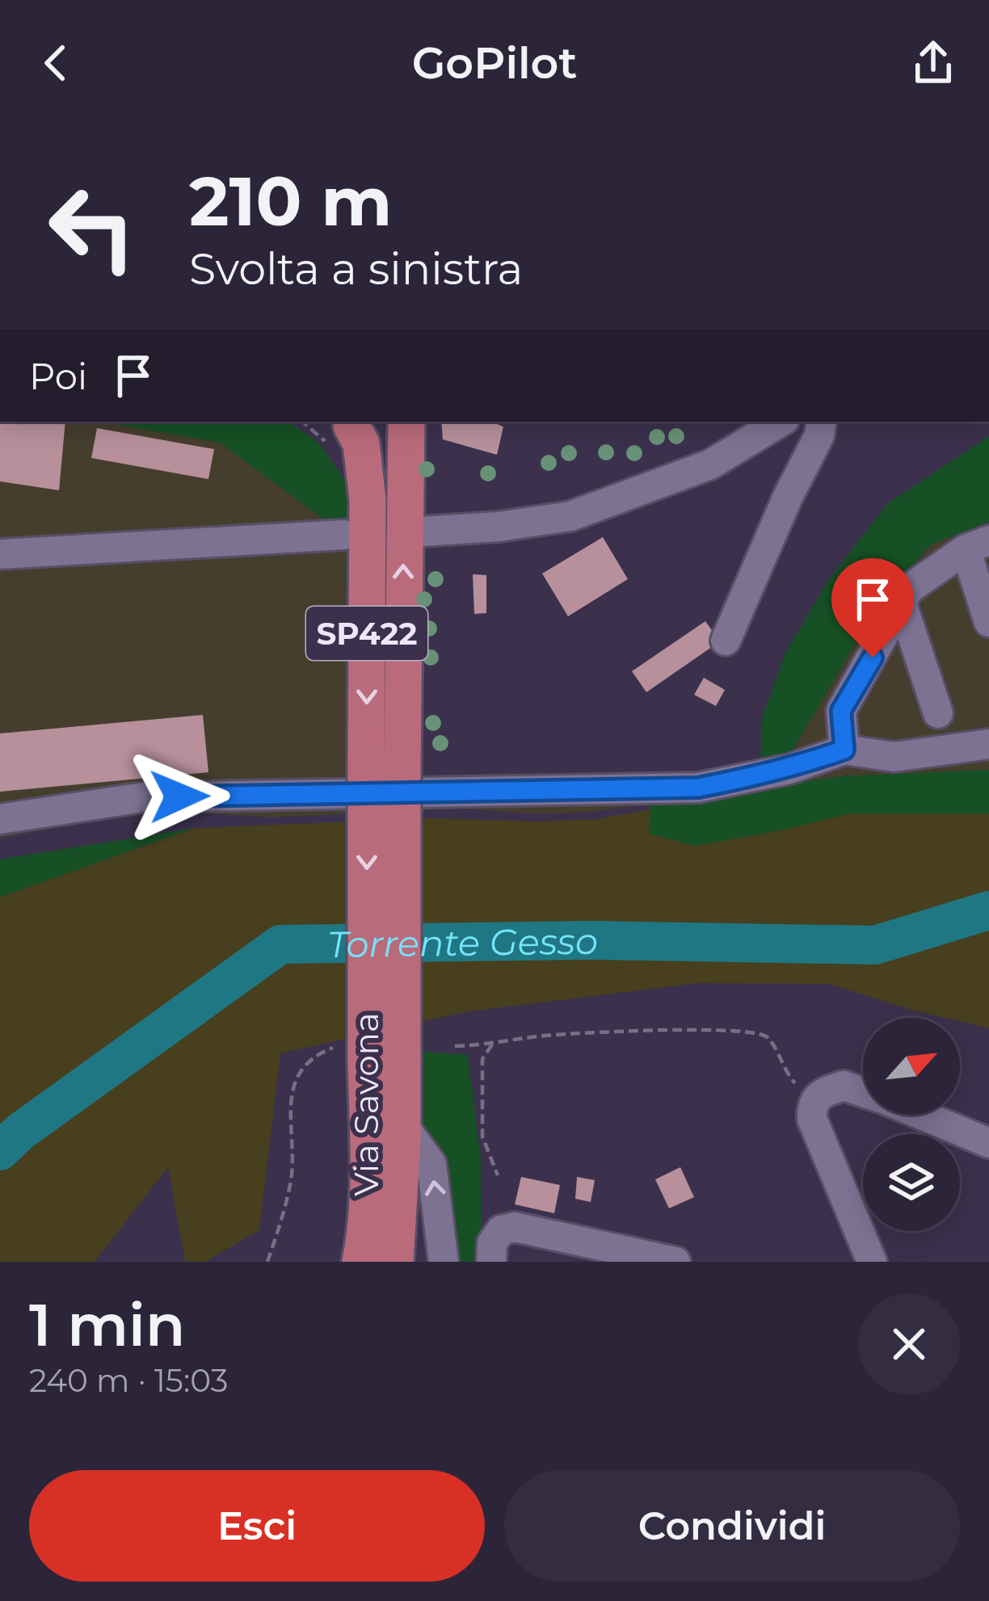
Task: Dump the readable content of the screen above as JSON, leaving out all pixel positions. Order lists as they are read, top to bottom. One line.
{"streets":{"main road":["SP422","Via Savona"]},"crossings":[["SP422","Via Savona"]],"water":["Torrente Gesso"],"north":"top right","page":{"header":"GoPilot","turn":["210 m","Svolta a sinistra"],"then":"Poi","heading":["1 min","240 m · 15:03"],"buttons":["Esci","Condividi"]}}
